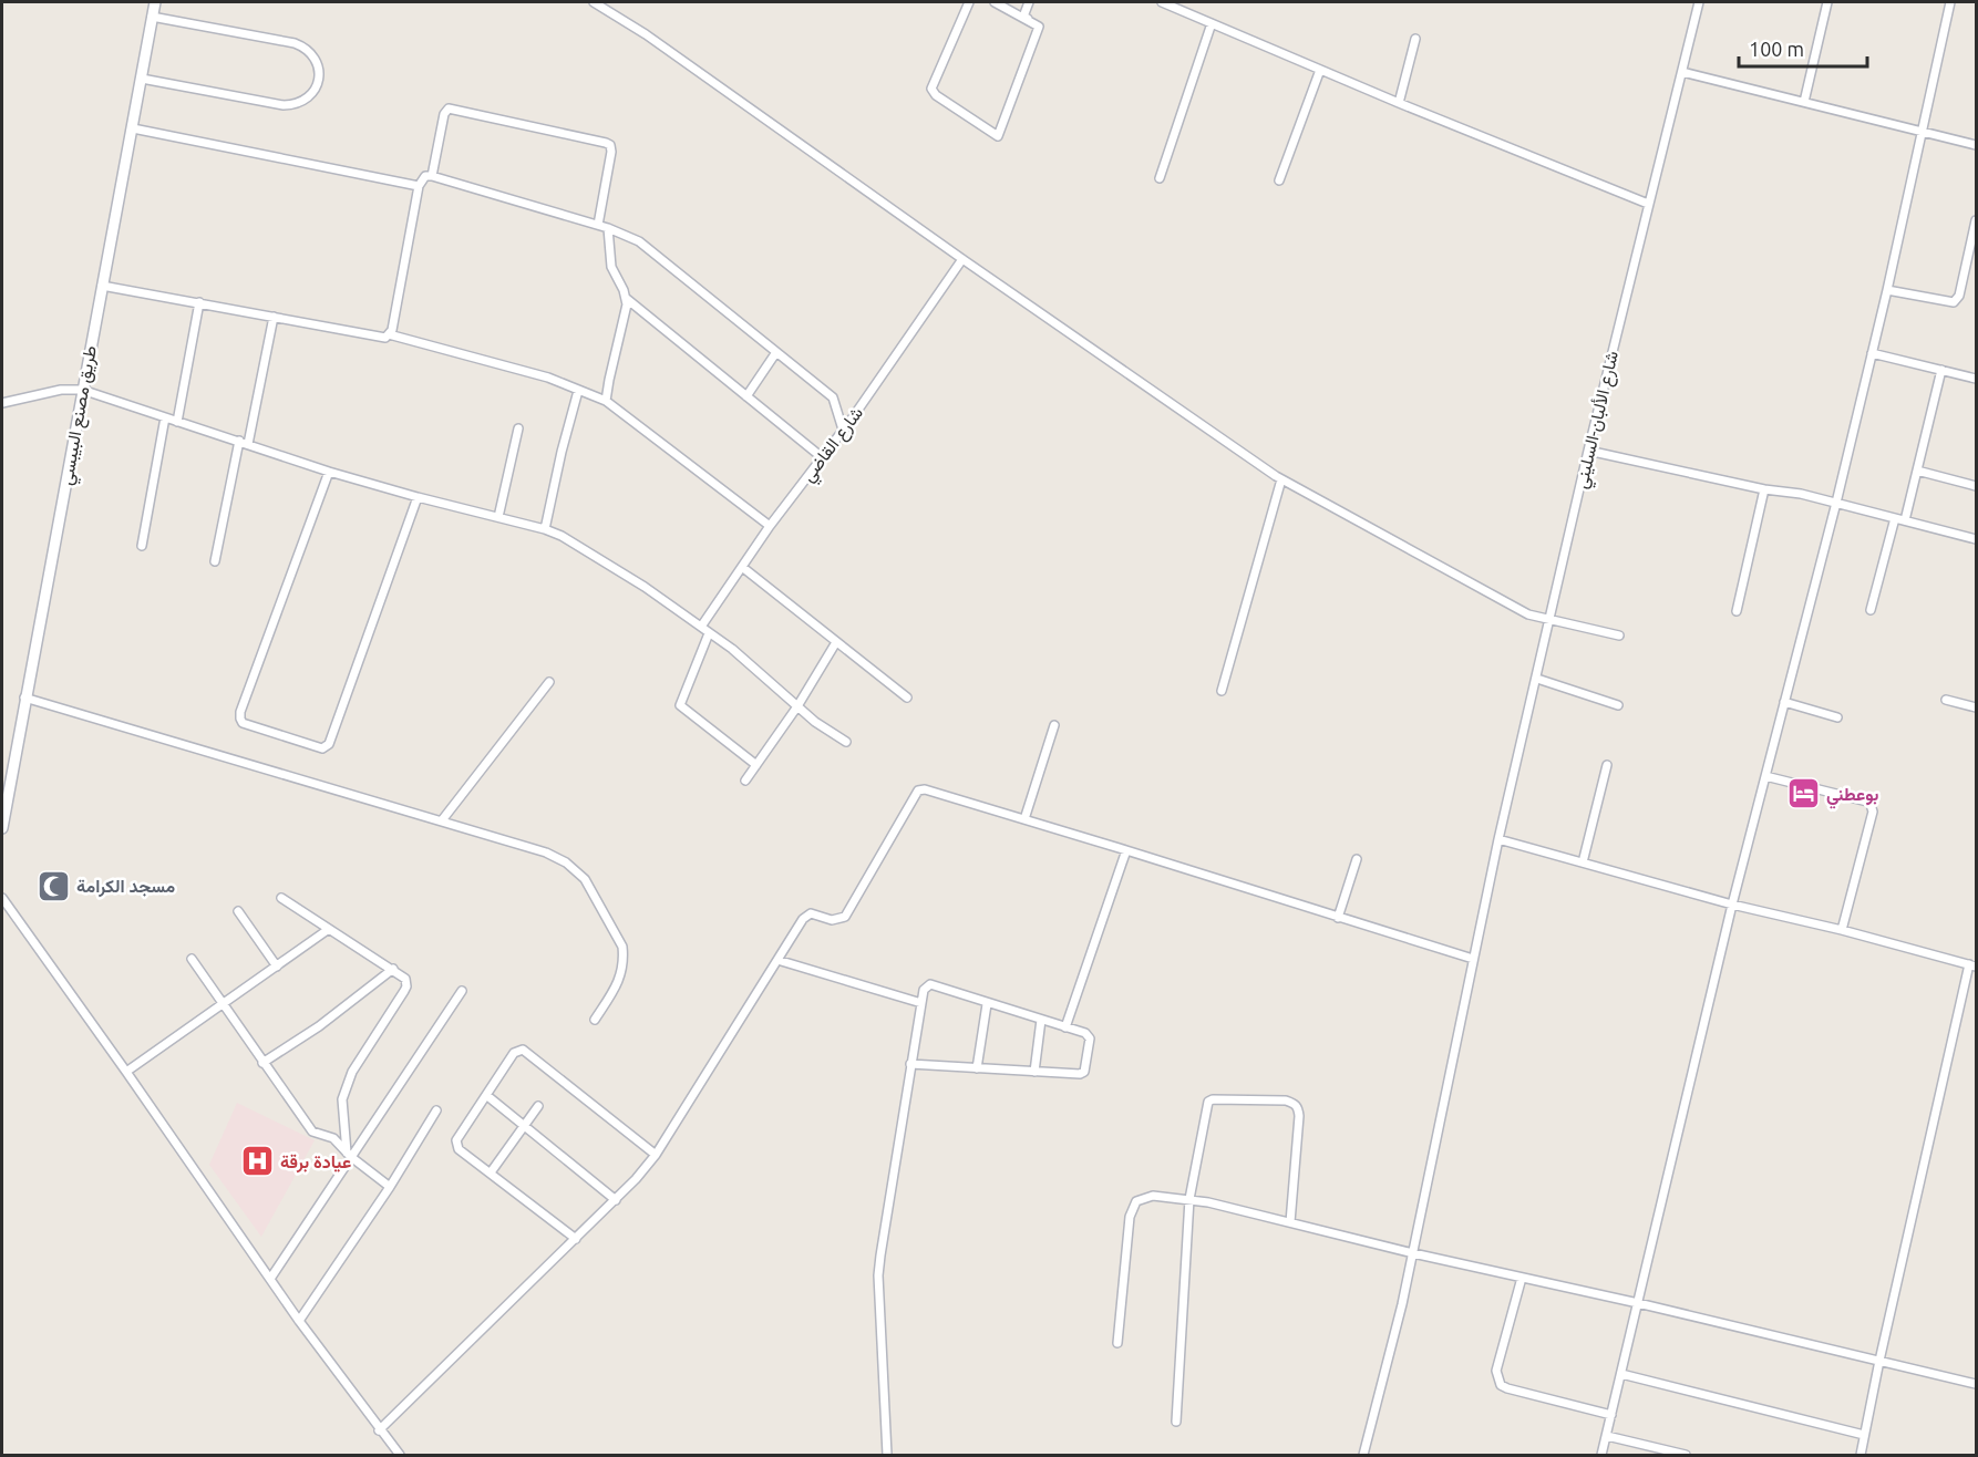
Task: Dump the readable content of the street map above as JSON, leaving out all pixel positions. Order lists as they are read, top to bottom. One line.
{"streets":{"main road":["طريق مصنع البيبسي"],"street":["شارع الألبان-السليني","شارع القاضي"]},"places":{"hotel":["بوعطني"],"mosque":["مسجد الكرامة"],"hospital":["عيادة برقة"]},"scale_bar":"100 m"}
